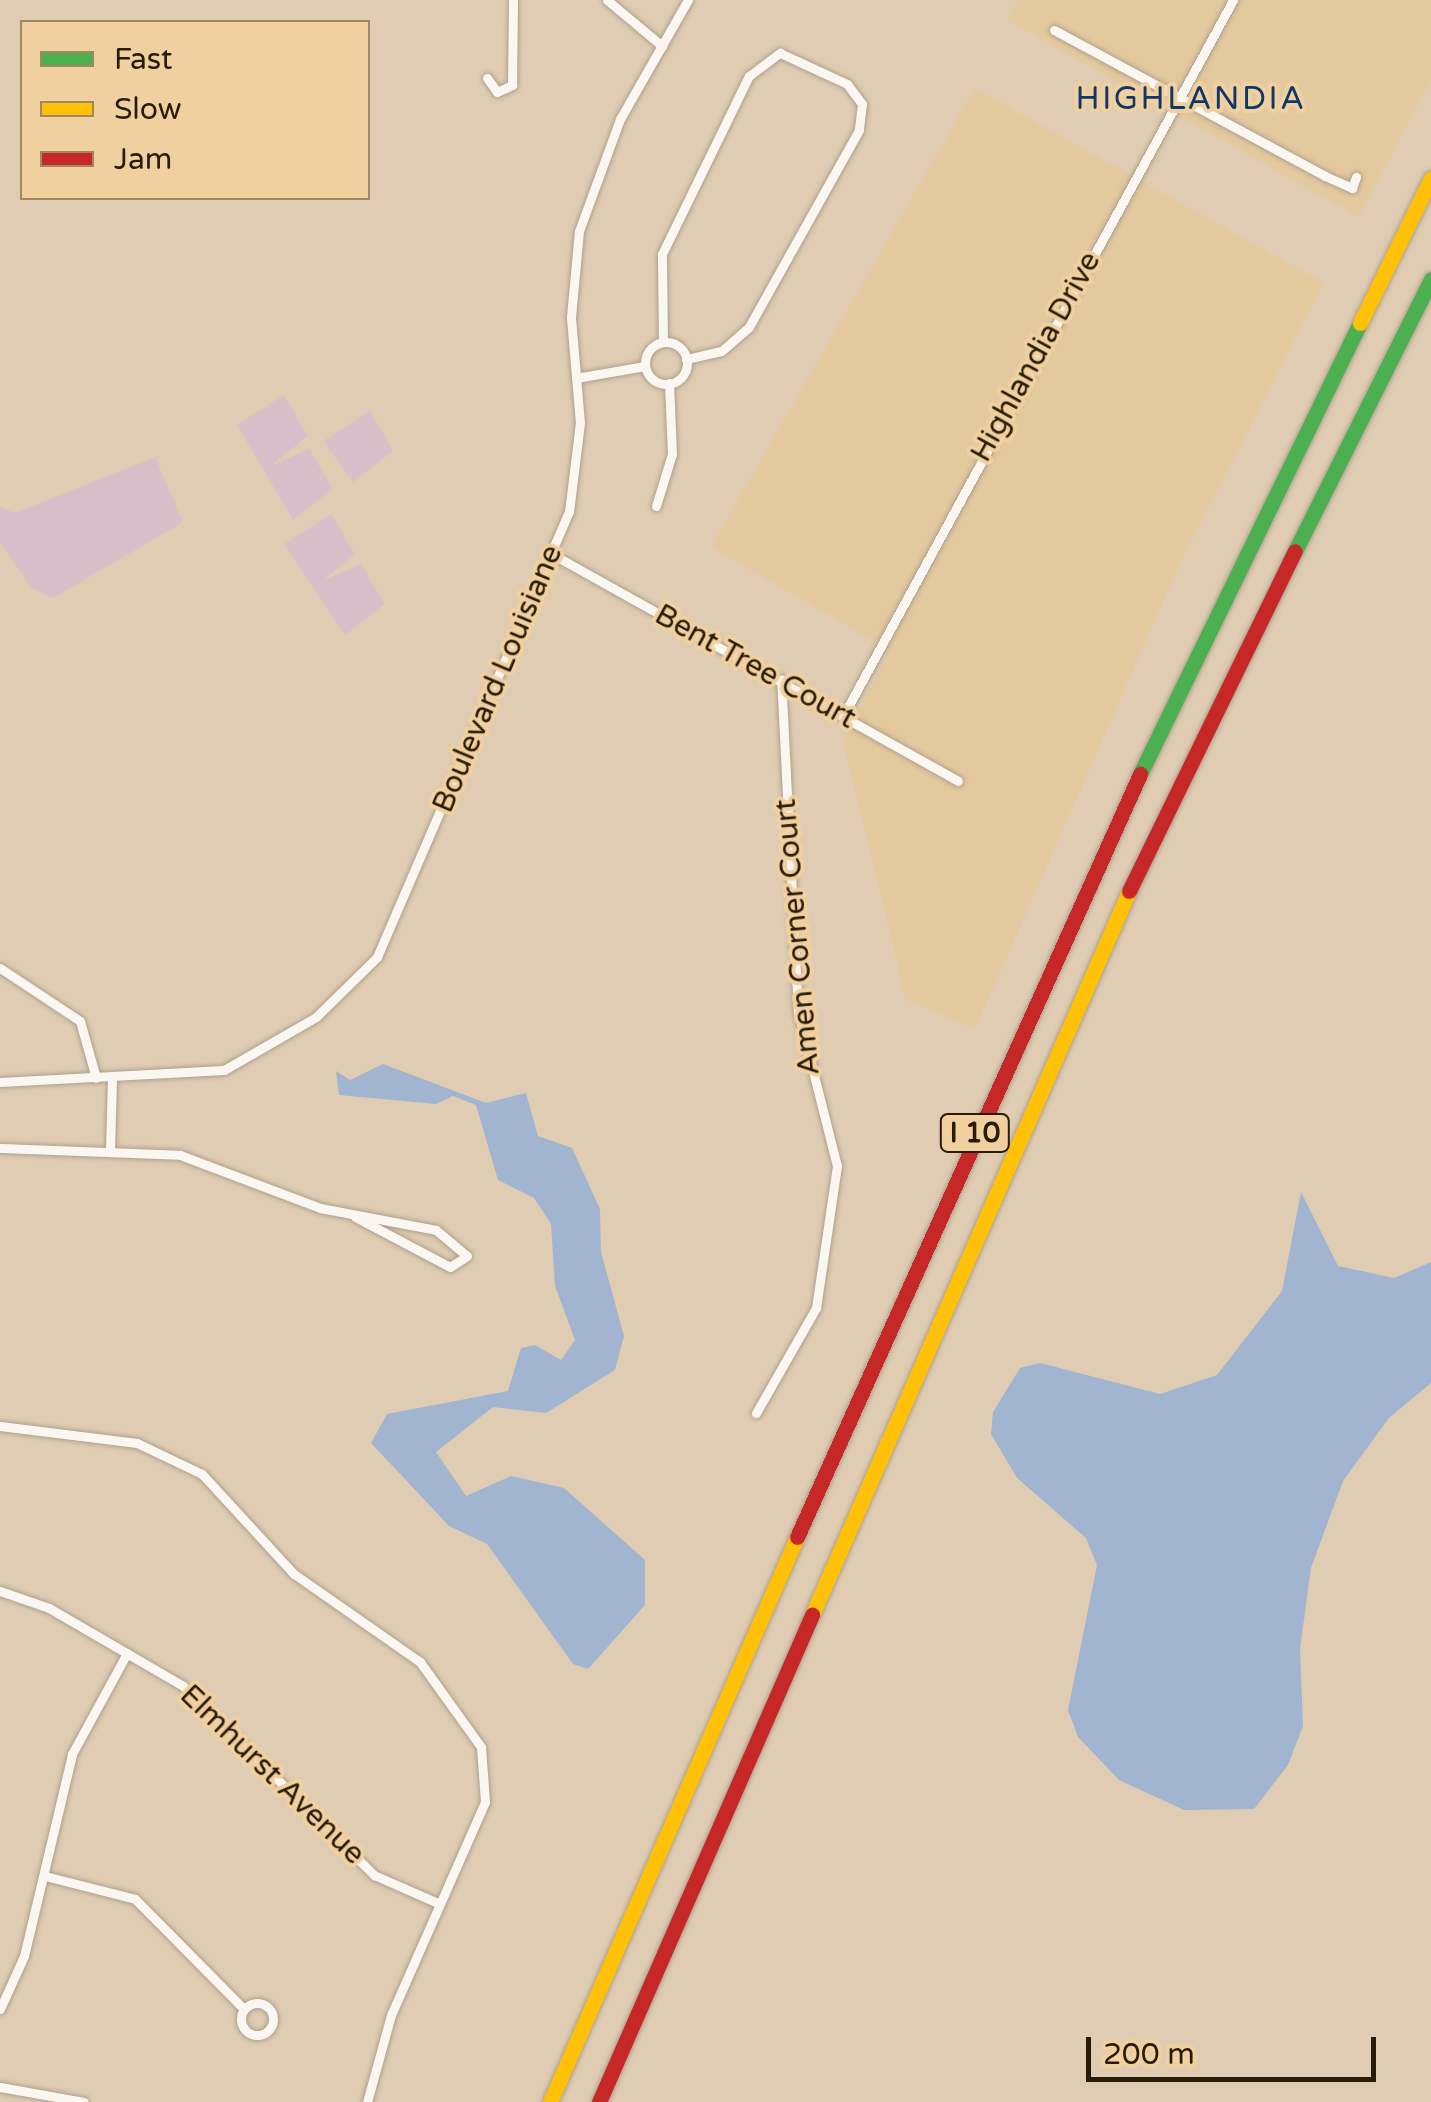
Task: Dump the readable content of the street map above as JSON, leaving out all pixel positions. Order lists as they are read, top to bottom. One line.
{"streets":{"highway":["I 10"],"street":["Highlandia Drive","Bent Tree Court","Boulevard Louisiane","Amen Corner Court","Elmhurst Avenue"]},"crossings":[["Highlandia Drive","Bent Tree Court"],["Bent Tree Court","Boulevard Louisiane"],["Bent Tree Court","Amen Corner Court"]],"districts":["HIGHLANDIA"],"legend":["Fast","Slow","Jam"],"scale_bar":"200 m"}
